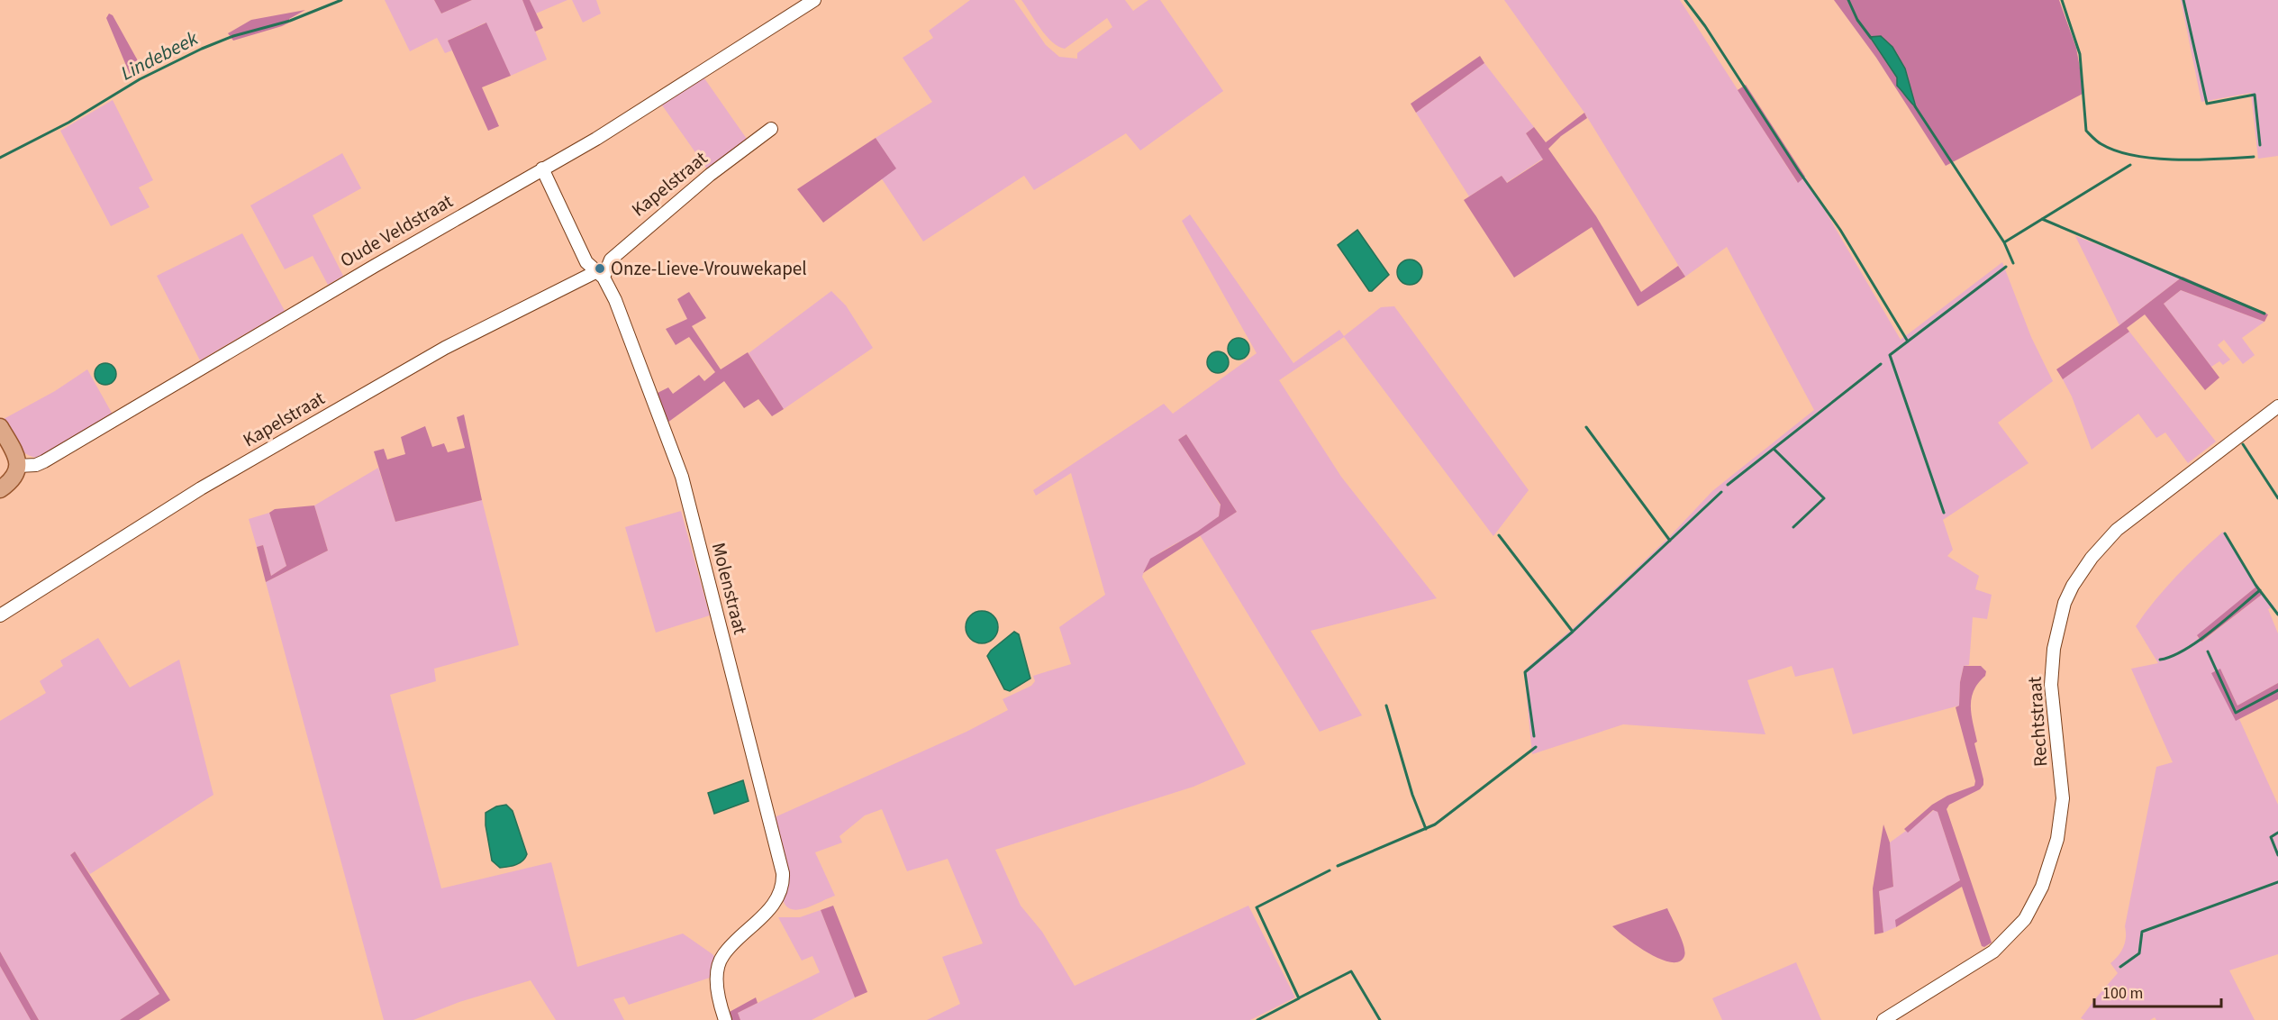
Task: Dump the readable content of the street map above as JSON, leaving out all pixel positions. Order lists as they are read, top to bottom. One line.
{"streets":{"street":["Kapelstraat","Oude Veldstraat","Molenstraat","Rechtstraat"]},"crossings":[["Kapelstraat","Molenstraat"],["Oude Veldstraat","Molenstraat"]],"water":["Lindebeek"],"places":["Onze-Lieve-Vrouwekapel"],"scale_bar":"100 m"}
